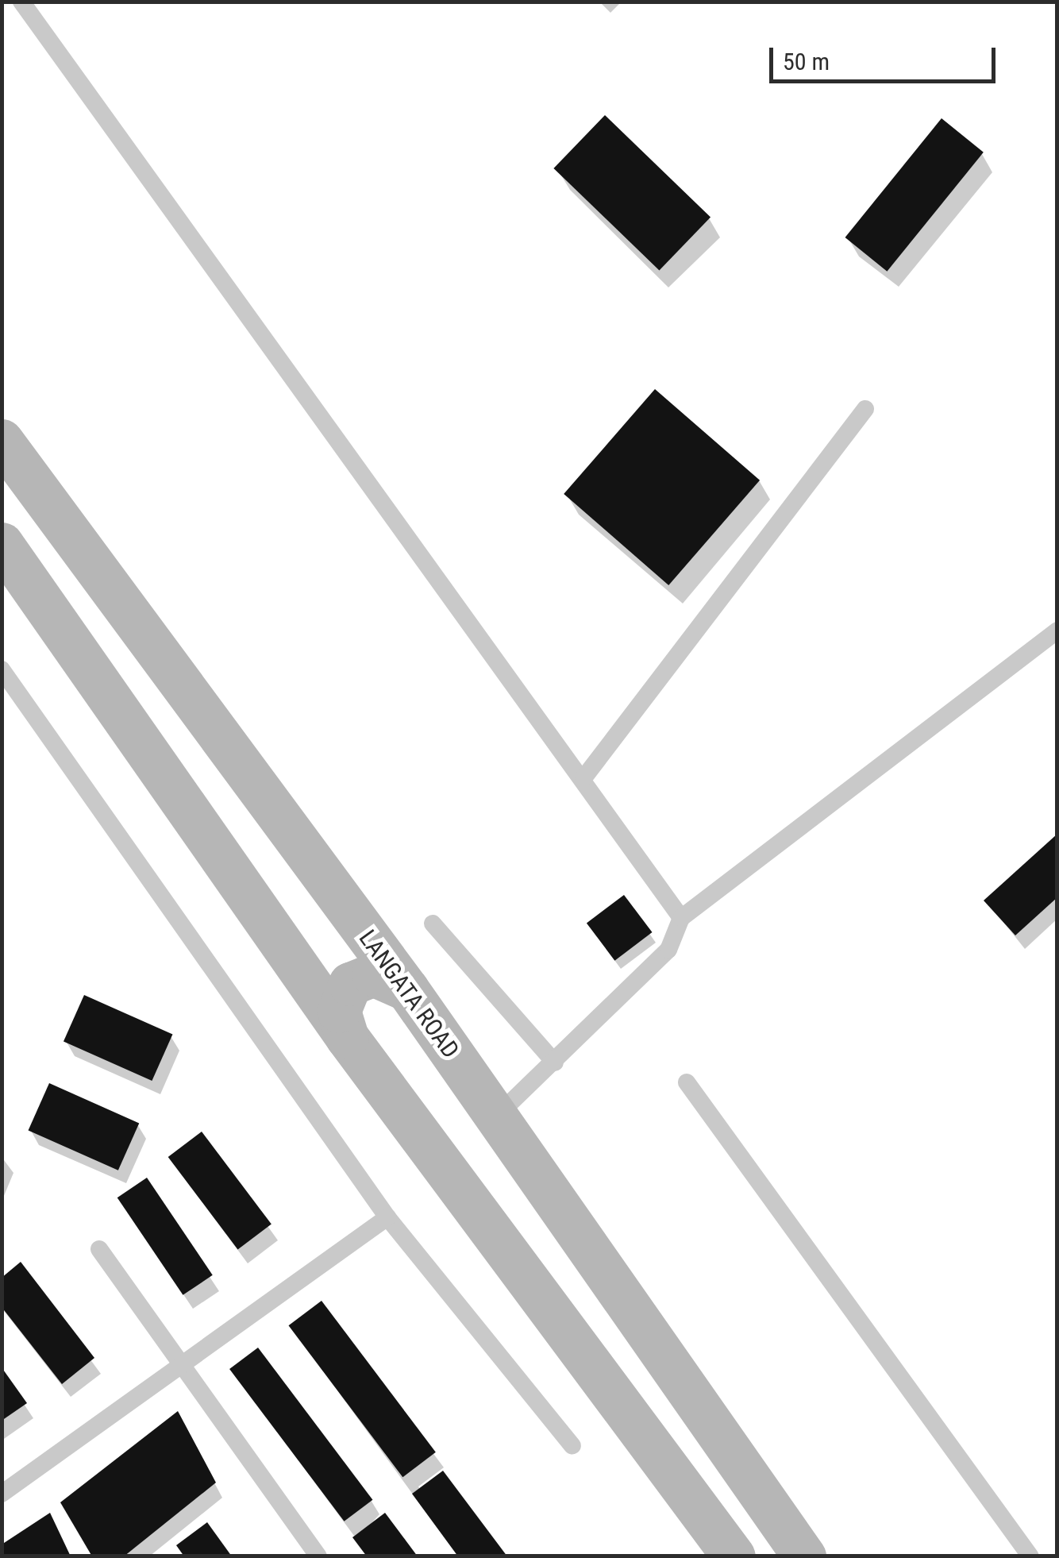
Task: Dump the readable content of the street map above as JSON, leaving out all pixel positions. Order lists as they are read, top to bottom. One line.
{"streets":{"main road":["LANGATA ROAD"]},"scale_bar":"50 m"}
